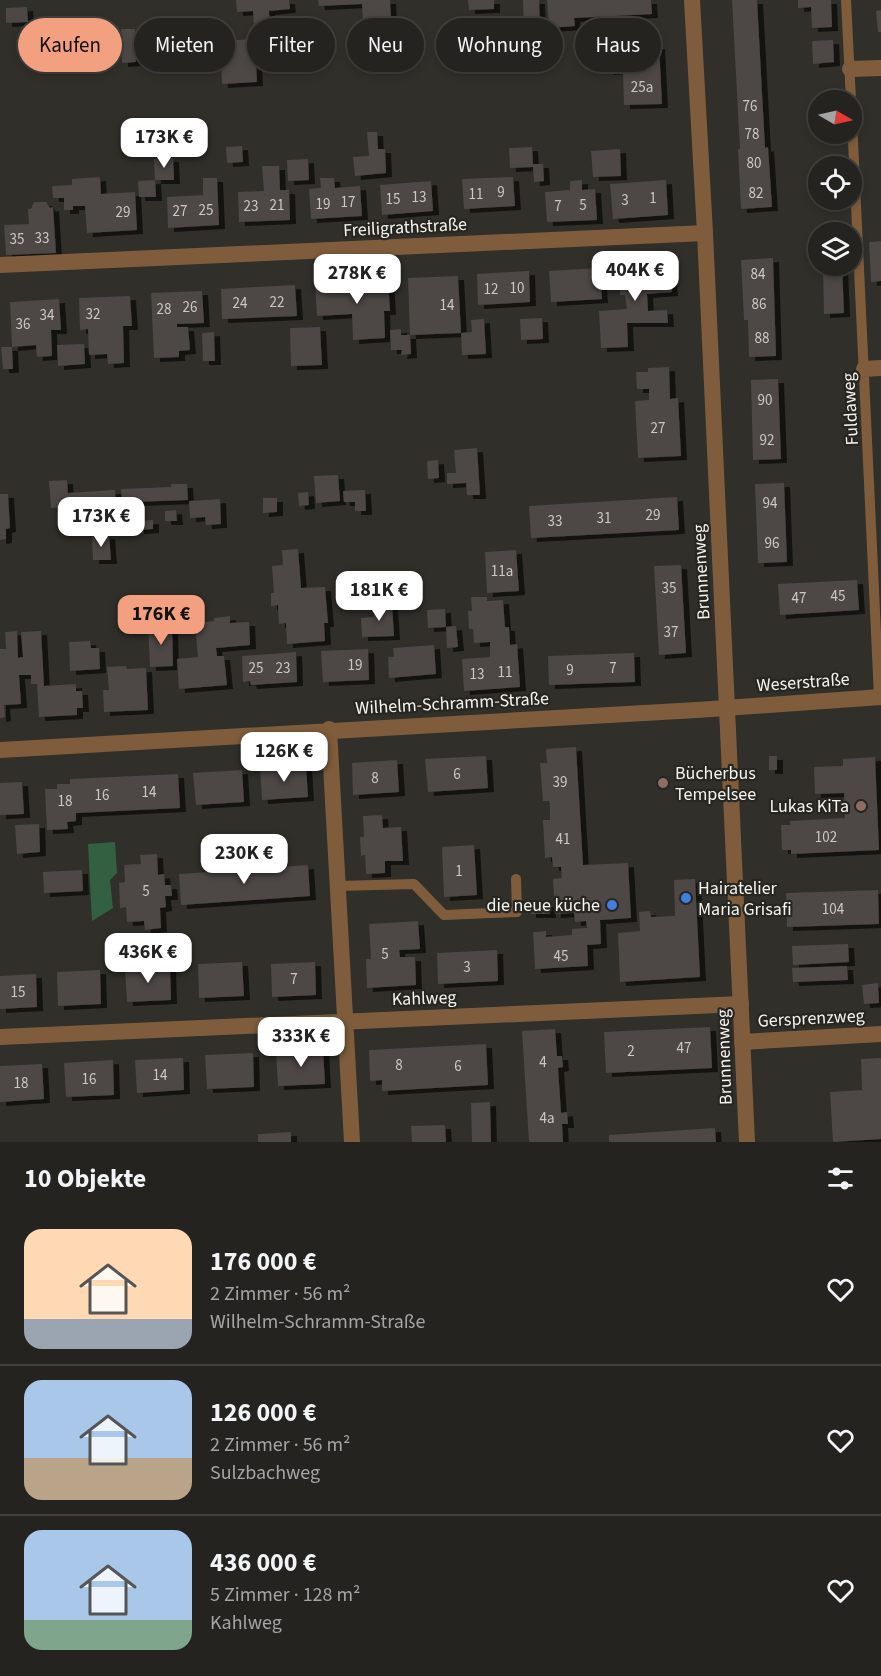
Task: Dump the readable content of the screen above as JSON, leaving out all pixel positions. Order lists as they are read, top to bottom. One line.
{"streets":{"street":["Freiligrathstraße","Brunnenweg","Weserstraße","Wilhelm-Schramm-Straße","Kahlweg","Gersprenzweg"],"lane":["Fuldaweg"]},"crossings":[["Freiligrathstraße","Brunnenweg"],["Fuldaweg","Weserstraße"],["Brunnenweg","Weserstraße"],["Brunnenweg","Wilhelm-Schramm-Straße"],["Brunnenweg","Kahlweg"],["Brunnenweg","Gersprenzweg"],["Weserstraße","Wilhelm-Schramm-Straße"]],"places":["Bücherbus Tempelsee","Lukas KiTa","Hairatelier Maria Grisafi","die neue küche"],"house_numbers":["25a","76","78","80","9","82","11","13","1","15","3","17","19","21","5","23","7","25","27","29","33","35","84","10","12","22","24","86","14","26","28","32","34","36","88","90","27","92","94","29","31","33","96","11a","35","45","47","37","19","25","23","7","9","11","13","6","8","39","14","16","18","102","41","1","5","104","5","45","3","7","15","47","2","4","8","6","14","16","18","4a"],"north":"right","page":{"chip":["Kaufen","Mieten","Filter","Neu","Wohnung","Haus"],"price":["173K €","404K €","278K €","173K €","181K €","176K €","126K €","230K €","436K €","333K €"],"heading":"10 Objekte","list":[{"name":"176 000 €","note":"2 Zimmer · 56 m² · Wilhelm-Schramm-Straße"},{"name":"126 000 €","note":"2 Zimmer · 56 m² · Sulzbachweg"},{"name":"436 000 €","note":"5 Zimmer · 128 m² · Kahlweg"}]}}
